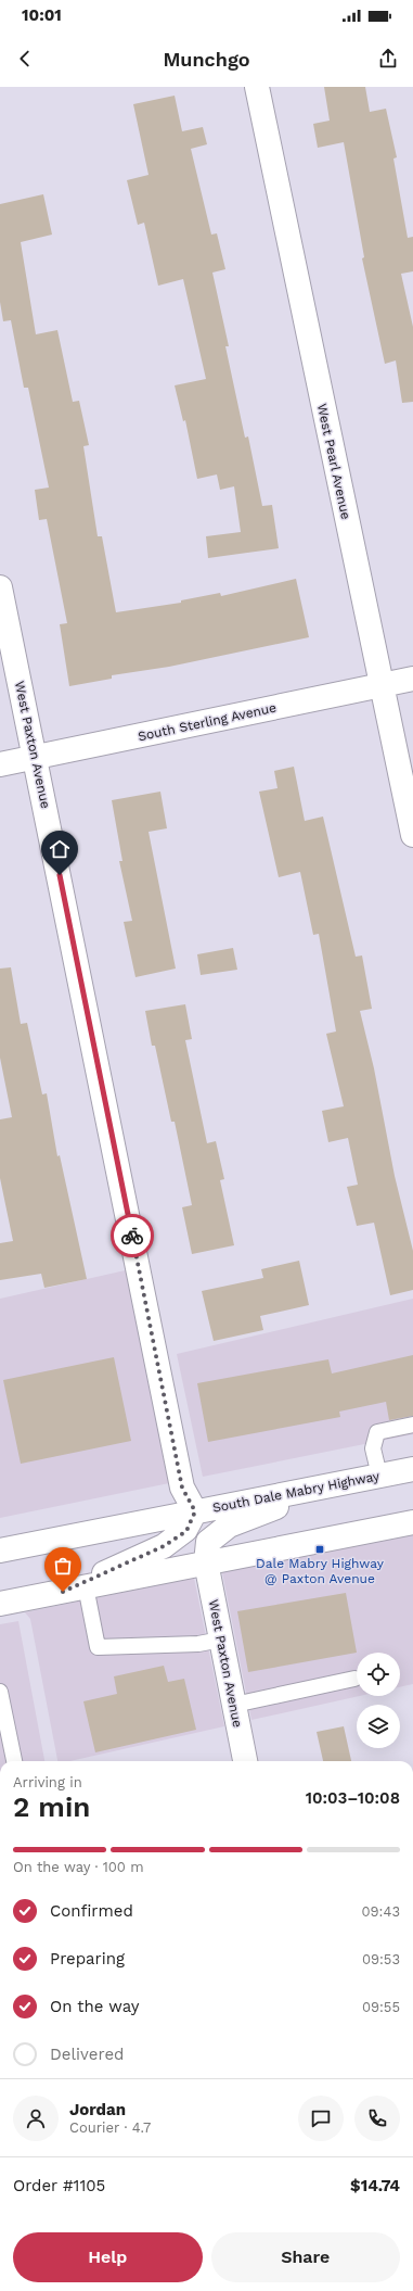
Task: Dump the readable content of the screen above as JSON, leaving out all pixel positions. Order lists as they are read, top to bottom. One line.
{"streets":{"street":["West Pearl Avenue","South Sterling Avenue","West Paxton Avenue","South Dale Mabry Highway"]},"crossings":[["West Pearl Avenue","South Sterling Avenue"],["South Sterling Avenue","West Paxton Avenue"],["West Paxton Avenue","South Dale Mabry Highway"]],"places":{"transit":["Dale Mabry Highway @ Paxton Avenue"]},"page":{"status":"10:01","header":"Munchgo","heading":["2 min","Arriving in","10:03–10:08"],"panel":["Jordan","Courier · 4.7","Order #1105","$14.74"],"bar":"On the way · 100 m","list":[["Confirmed","09:43"],["Preparing","09:53"],["On the way","09:55"],"Delivered"],"buttons":["Help","Share"]}}
